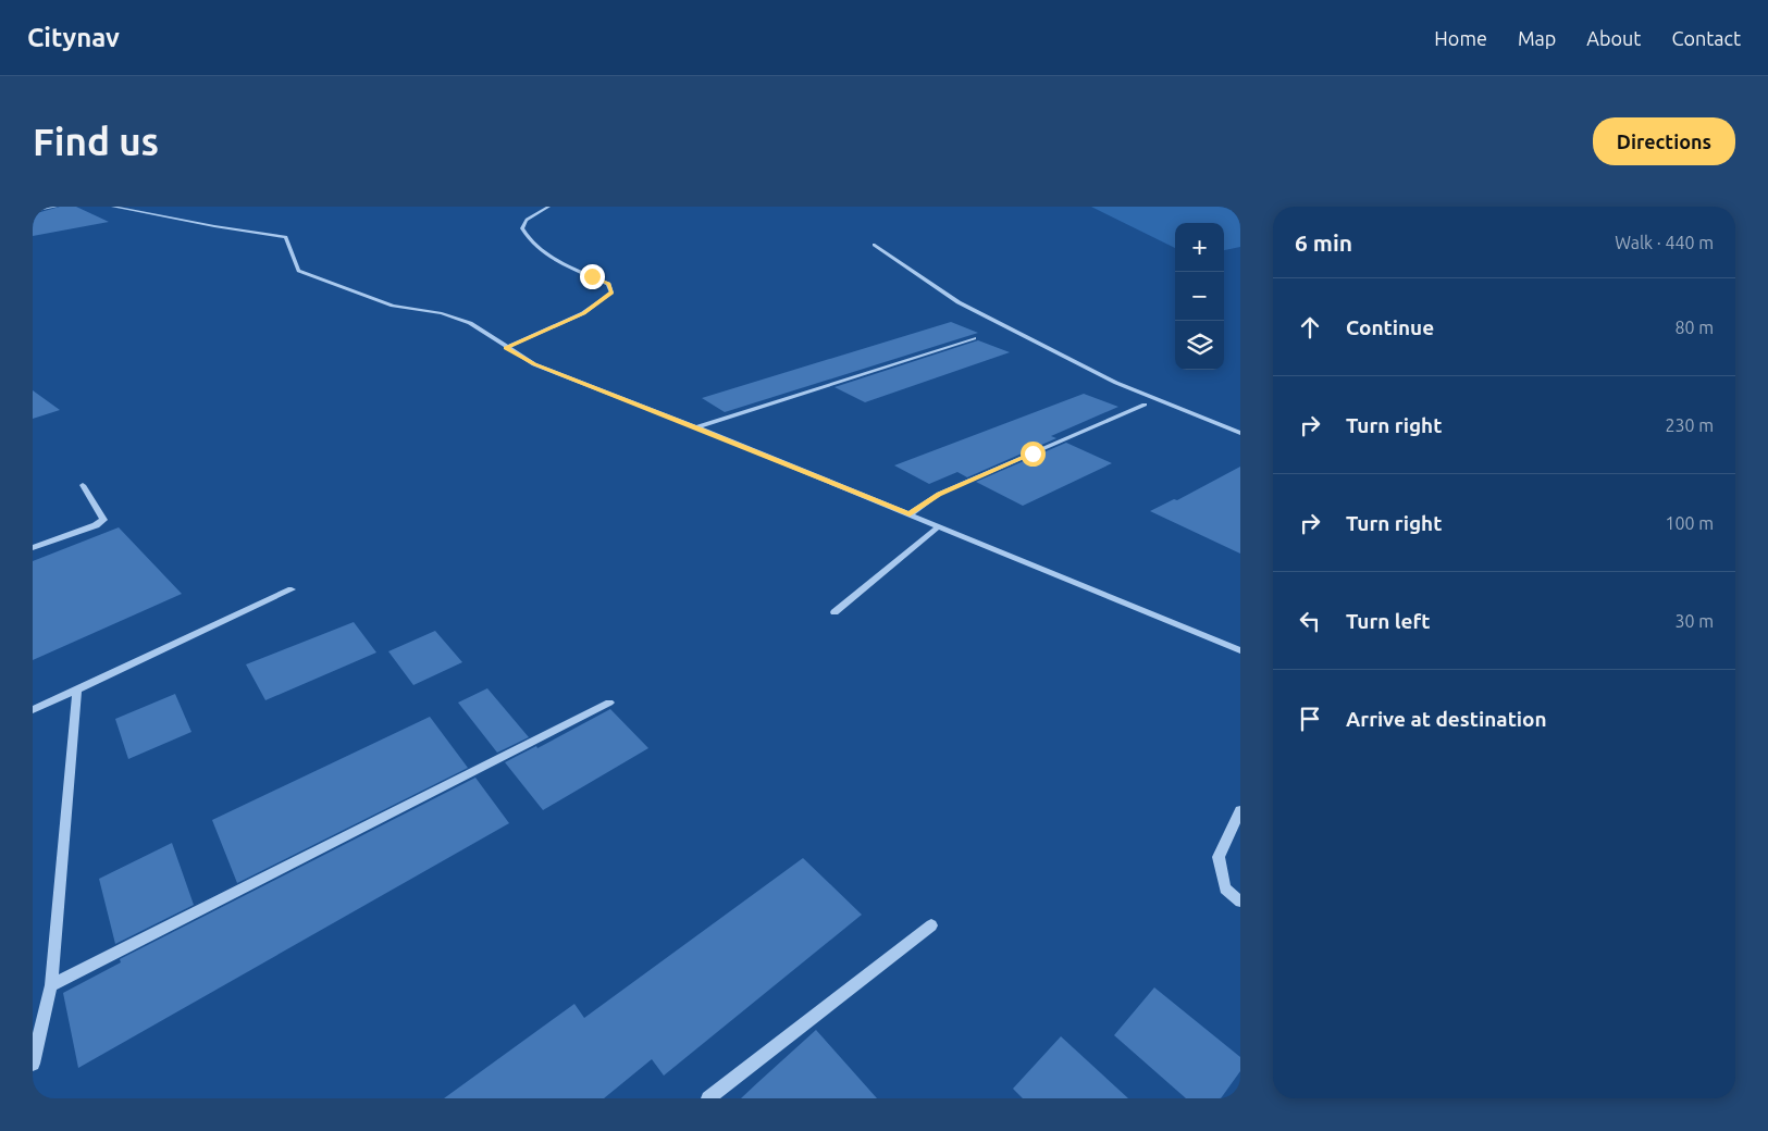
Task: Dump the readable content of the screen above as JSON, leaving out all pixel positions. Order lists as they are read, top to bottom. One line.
{"page":{"header":"Citynav","nav":["Home","Map","About","Contact"],"buttons":"Directions","title":"Find us","heading":["6 min","Walk · 440 m"],"map_buttons":["+","−"],"list":[["Continue","80 m"],["Turn right","230 m"],["Turn right","100 m"],["Turn left","30 m"],"Arrive at destination"]}}
